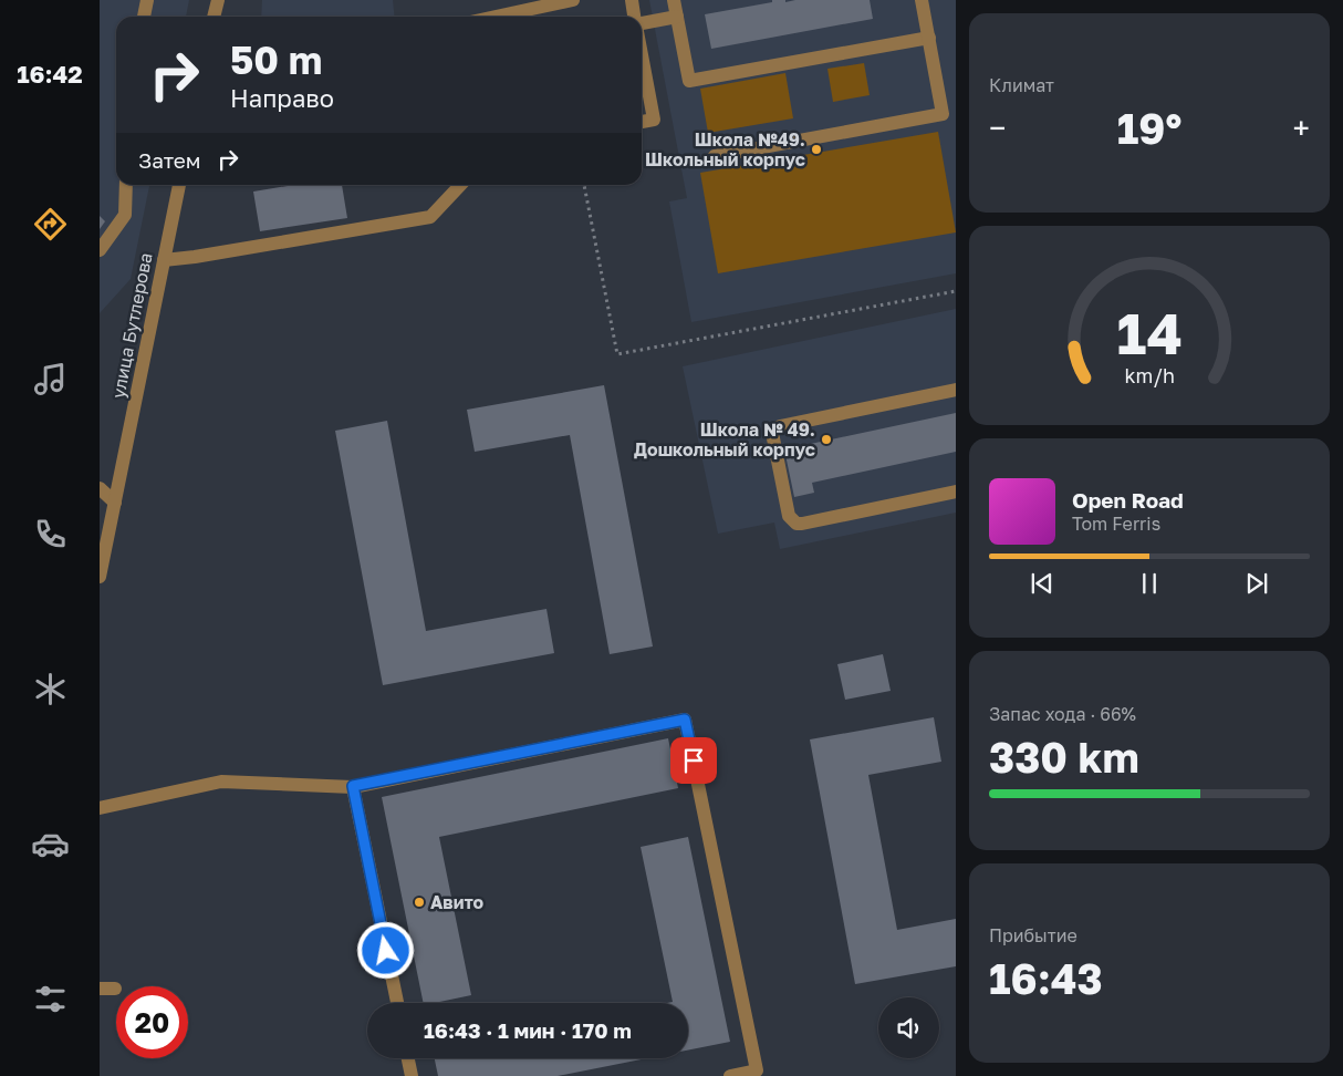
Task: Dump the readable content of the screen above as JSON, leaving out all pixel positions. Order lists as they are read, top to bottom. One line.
{"streets":{"street":["улица Бутлерова"]},"places":["Школа №49. Школьный корпус","Школа № 49. Дошкольный корпус","Авито"],"page":{"tabs":"16:42","tile":["Климат",["Запас хода · 66%","330 km"],["Прибытие","16:43"]],"turn":["50 m","Направо"],"heat":["−","19°","+"],"then":"Затем","song":["Open Road","Tom Ferris"],"limit":"20","trip":"16:43 · 1 мин · 170 m","gauge":["14","km/h"]}}
